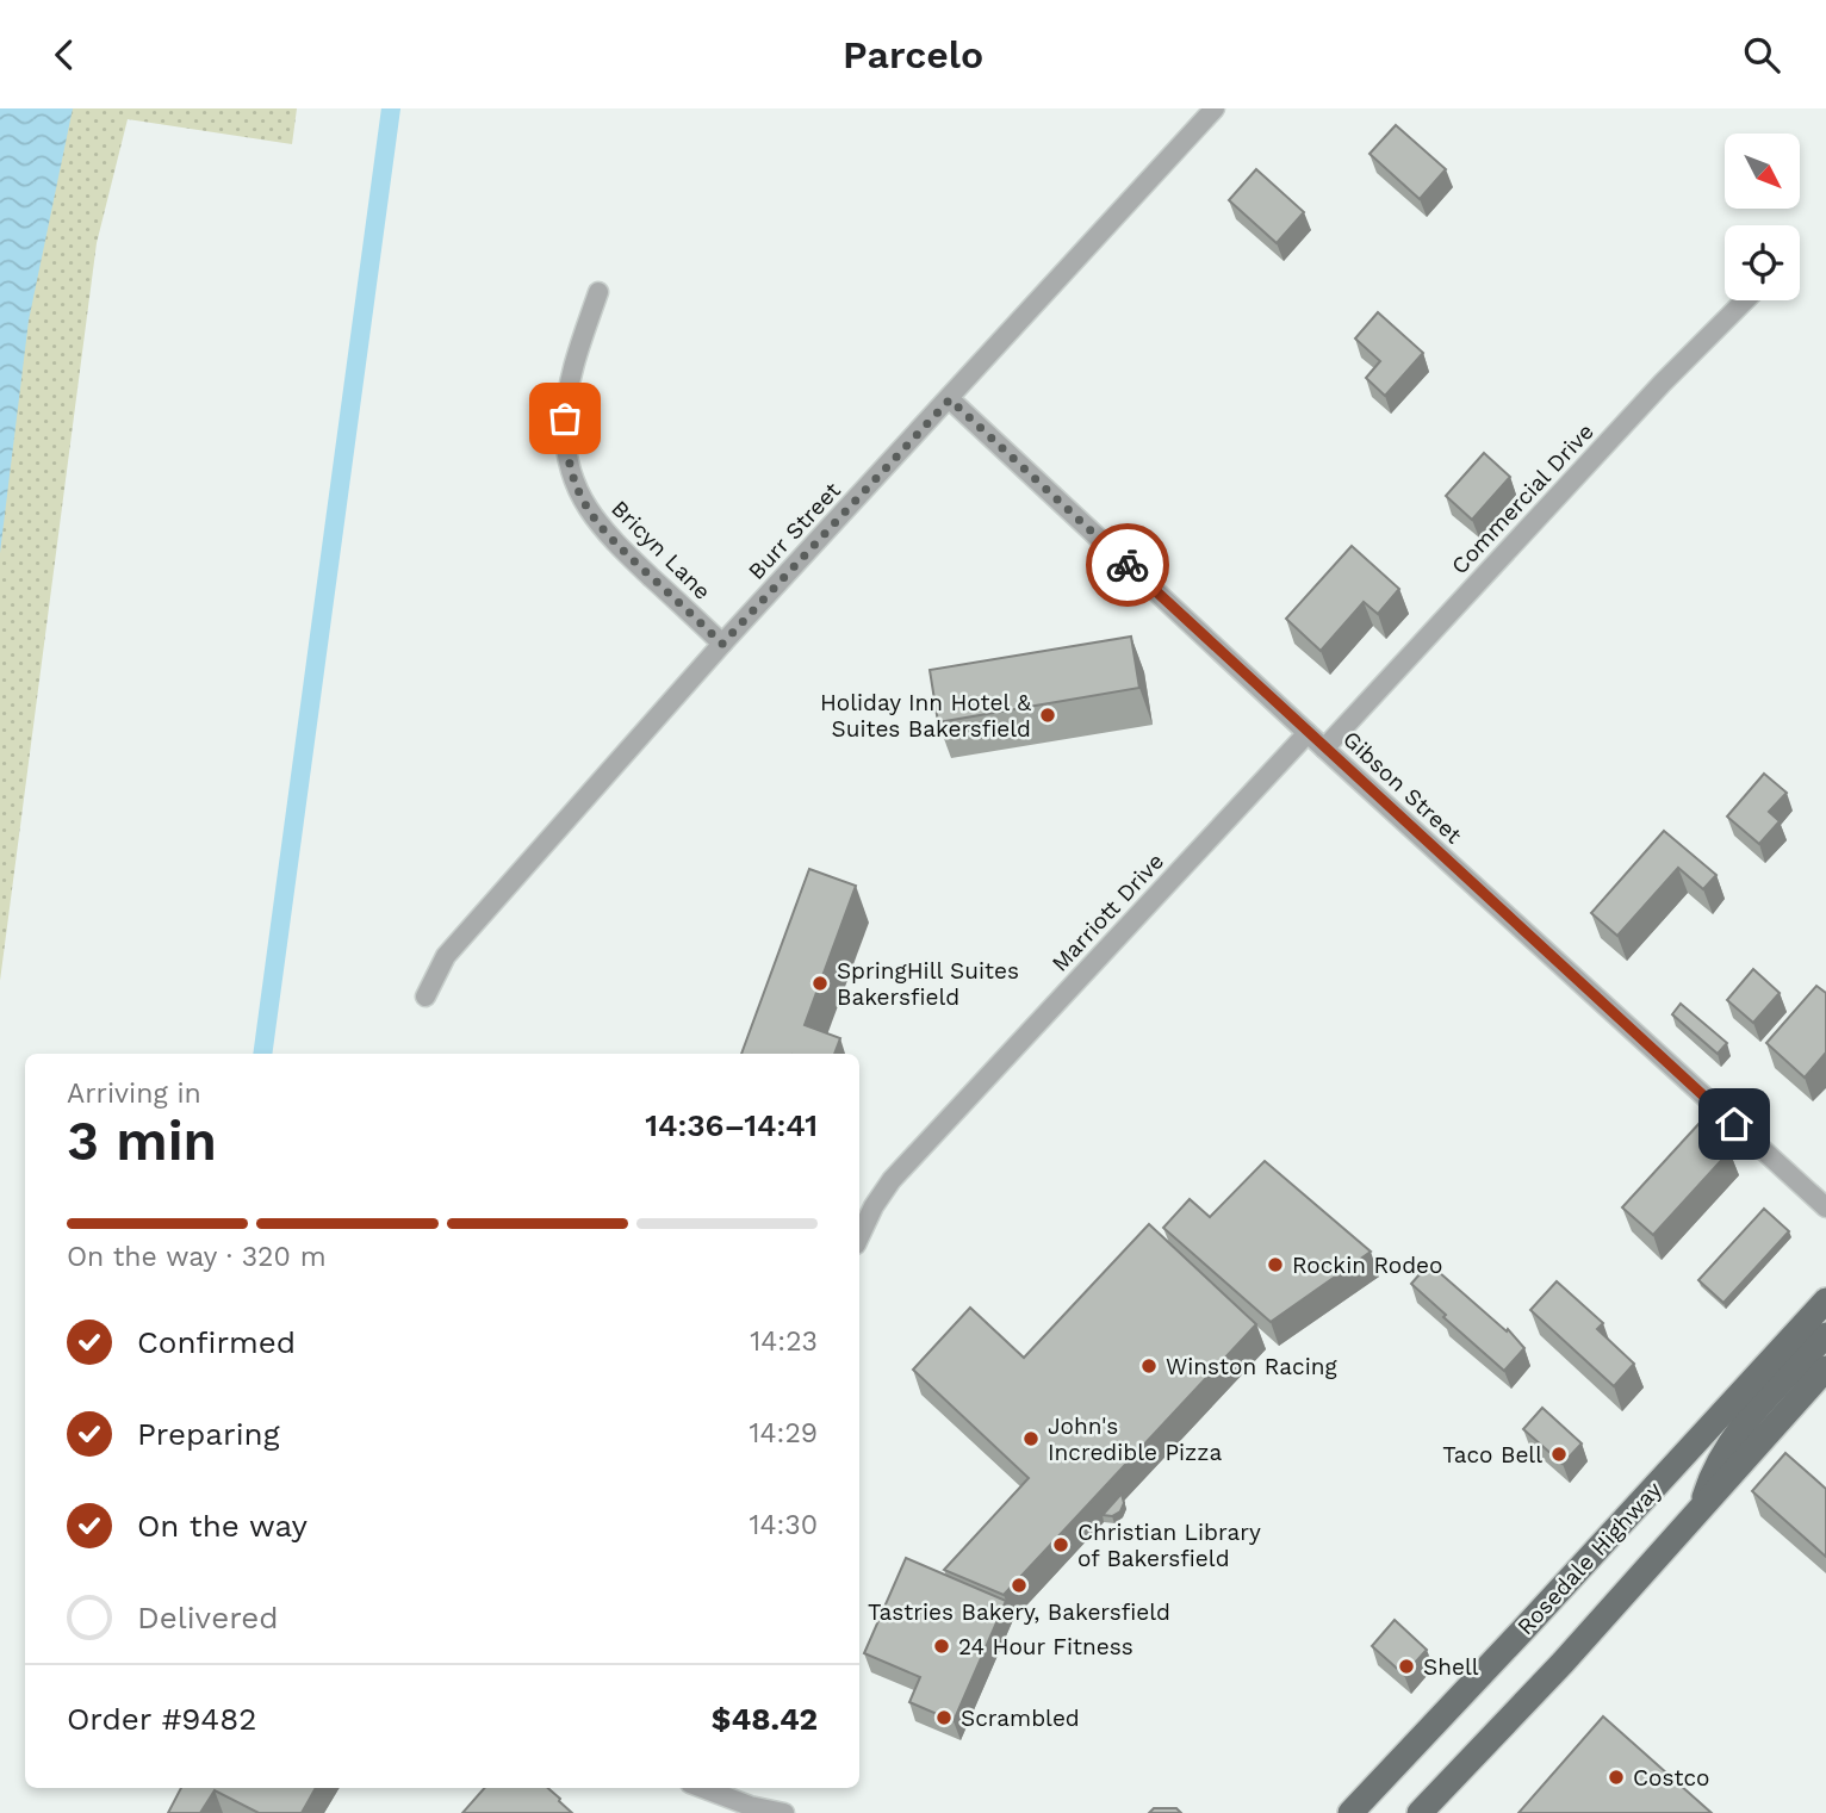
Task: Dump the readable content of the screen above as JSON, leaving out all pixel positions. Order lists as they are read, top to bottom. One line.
{"streets":{"main road":["Rosedale Highway"],"street":["Commercial Drive","Burr Street","Bricyn Lane","Gibson Street","Marriott Drive"]},"crossings":[["Commercial Drive","Gibson Street"],["Burr Street","Bricyn Lane"],["Burr Street","Gibson Street"],["Gibson Street","Marriott Drive"]],"places":["Holiday Inn Hotel & Suites Bakersfield","SpringHill Suites Bakersfield","Rockin Rodeo","Winston Racing","John's Incredible Pizza","Taco Bell","Christian Library of Bakersfield","Tastries Bakery, Bakersfield","24 Hour Fitness","Shell","Scrambled","Costco"],"north":"bottom right","page":{"header":"Parcelo","heading":["3 min","Arriving in","14:36–14:41"],"panel":["Order #9482","$48.42"],"bar":"On the way · 320 m","list":[["Confirmed","14:23"],["Preparing","14:29"],["On the way","14:30"],"Delivered"]}}
